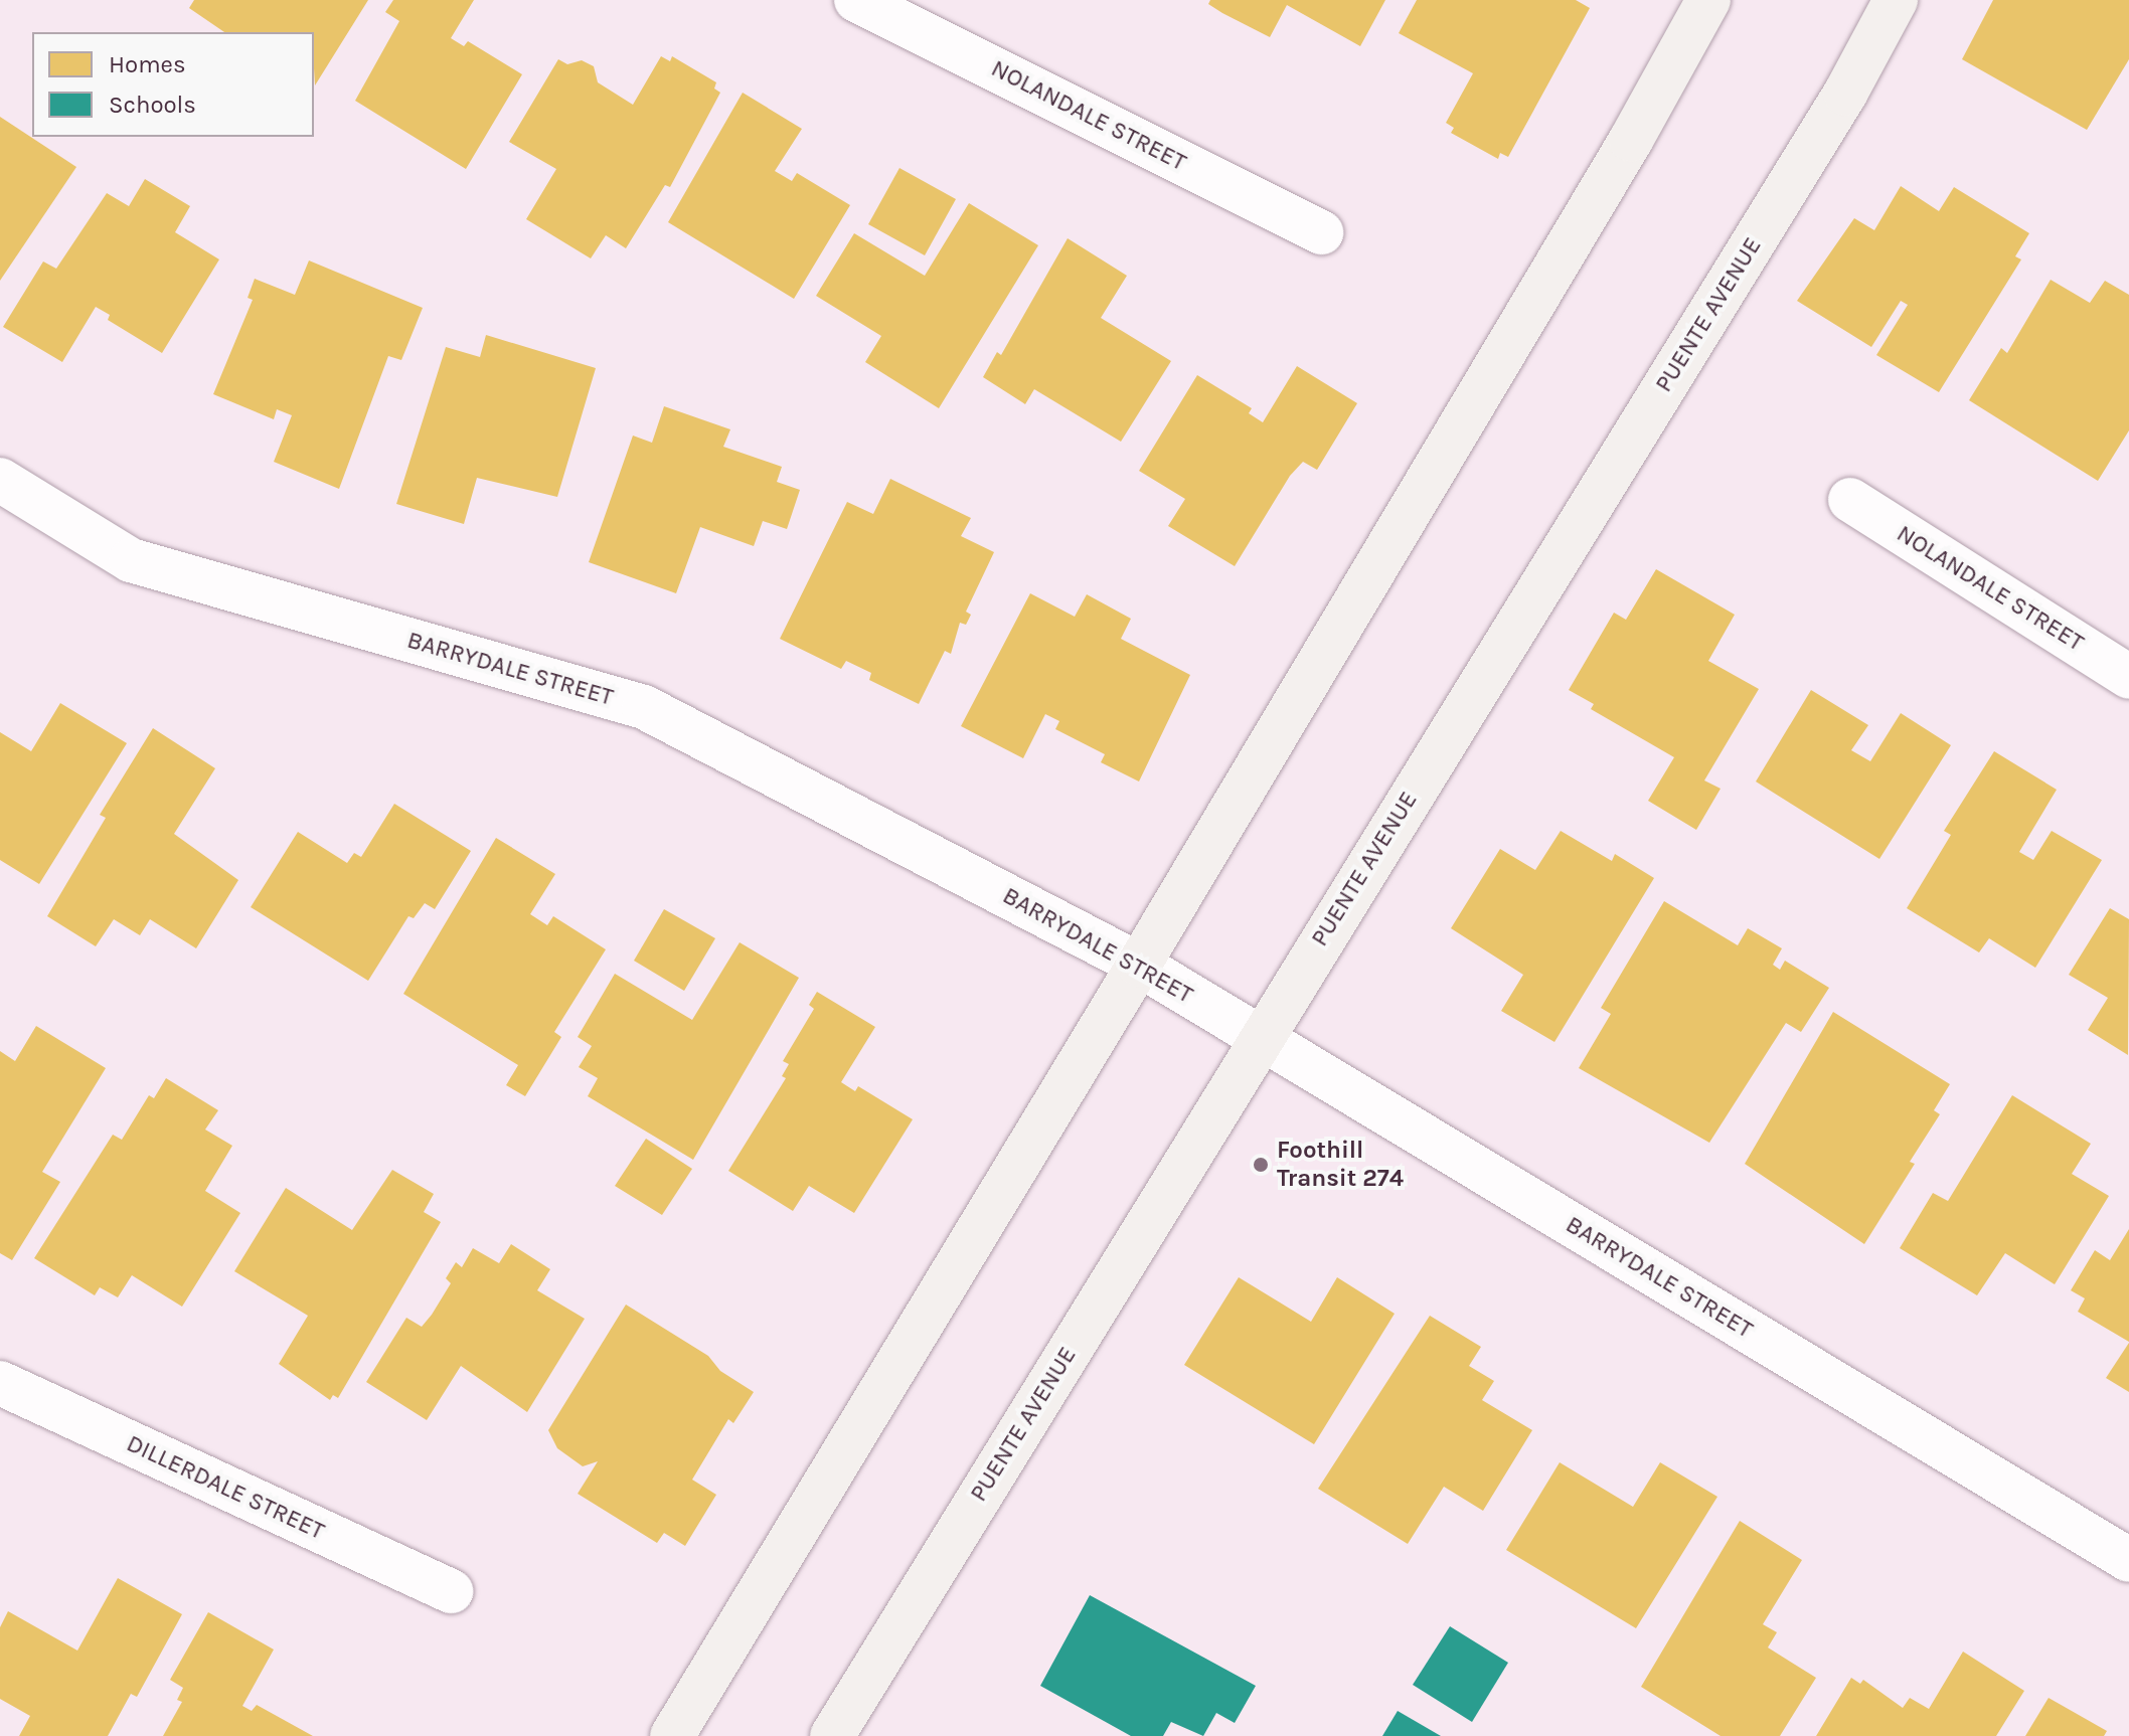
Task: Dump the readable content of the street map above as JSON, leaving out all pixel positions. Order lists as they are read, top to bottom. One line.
{"streets":{"main road":["PUENTE AVENUE"],"street":["NOLANDALE STREET","BARRYDALE STREET","DILLERDALE STREET"]},"crossings":[["PUENTE AVENUE","BARRYDALE STREET"]],"places":["Foothill Transit 274"],"legend":["Homes","Schools"]}
